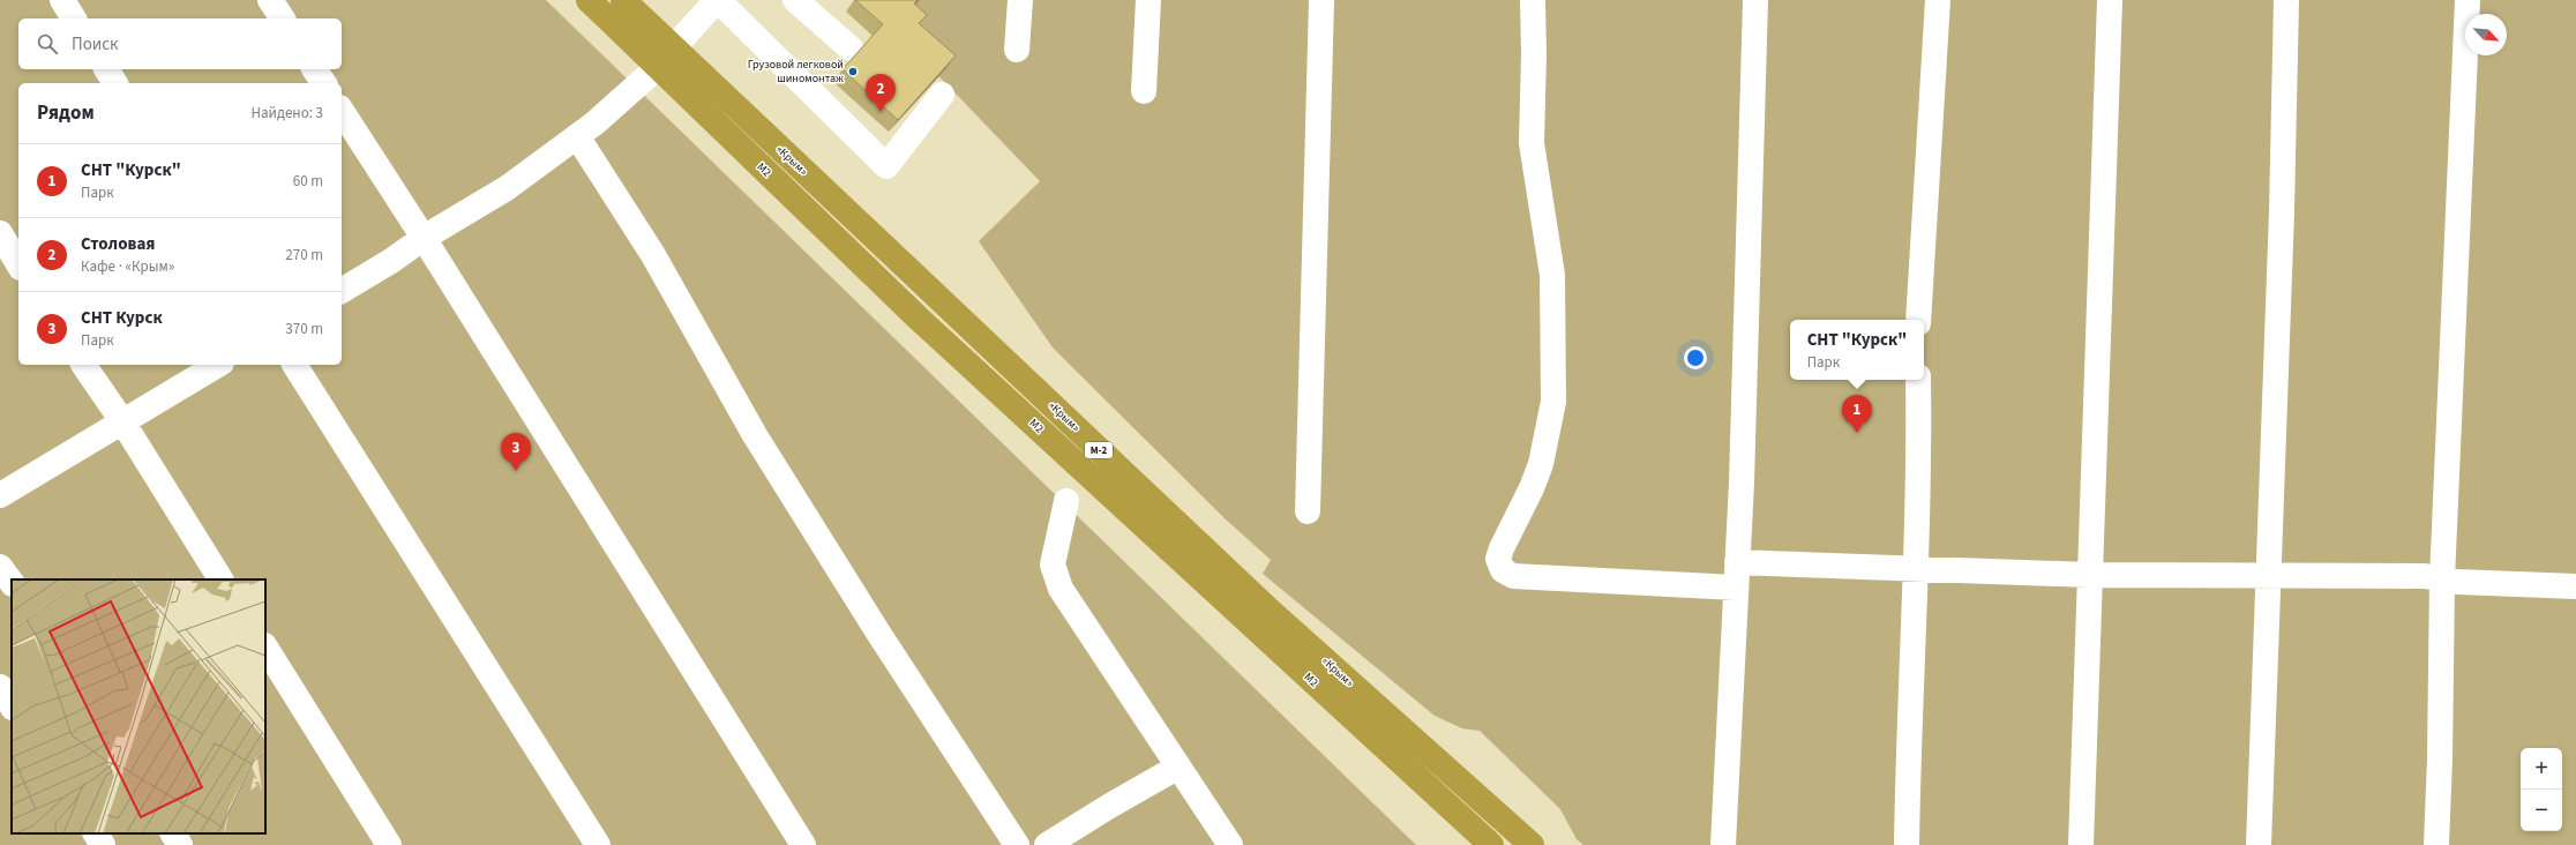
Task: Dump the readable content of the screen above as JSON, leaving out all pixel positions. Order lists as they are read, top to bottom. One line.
{"streets":{"highway":["«Крым»","М2","М-2"]},"crossings":[["«Крым»","М2"]],"places":["Грузовой легковой шиномонтаж"],"north":"bottom right","page":{"search":"Поиск","pins":["2","1","3"],"heading":["Рядом","Найдено: 3"],"list":[{"mark":"1","name":"СНТ \"Курск\"","note":"Парк","value":"60 m"},{"mark":"2","name":"Столовая","note":"Кафе · «Крым»","value":"270 m"},{"mark":"3","name":"СНТ Курск","note":"Парк","value":"370 m"}],"popup":["СНТ \"Курск\"","Парк"],"map_buttons":["+","−"]}}
